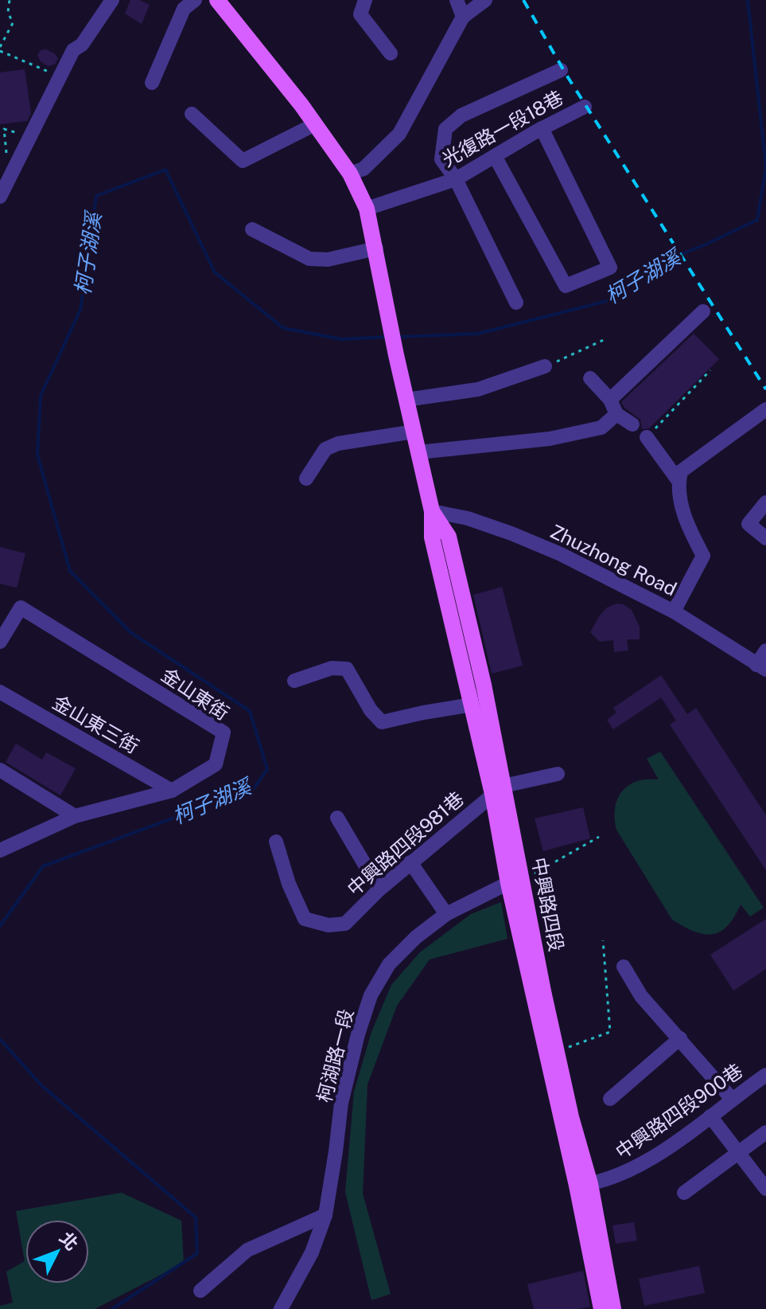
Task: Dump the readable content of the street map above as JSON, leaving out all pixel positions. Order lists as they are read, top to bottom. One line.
{"streets":{"main road":["中興路四段"],"street":["光復路一段18巷","Zhuzhong Road","金山東街","金山東三街","中興路四段981巷","柯湖路一段","中興路四段900巷"]},"crossings":[["光復路一段18巷","中興路四段"],["Zhuzhong Road","中興路四段"],["金山東街","金山東三街"],["中興路四段981巷","中興路四段"],["中興路四段","柯湖路一段"],["中興路四段","中興路四段900巷"]],"water":["柯子湖溪"],"north":"top right"}
